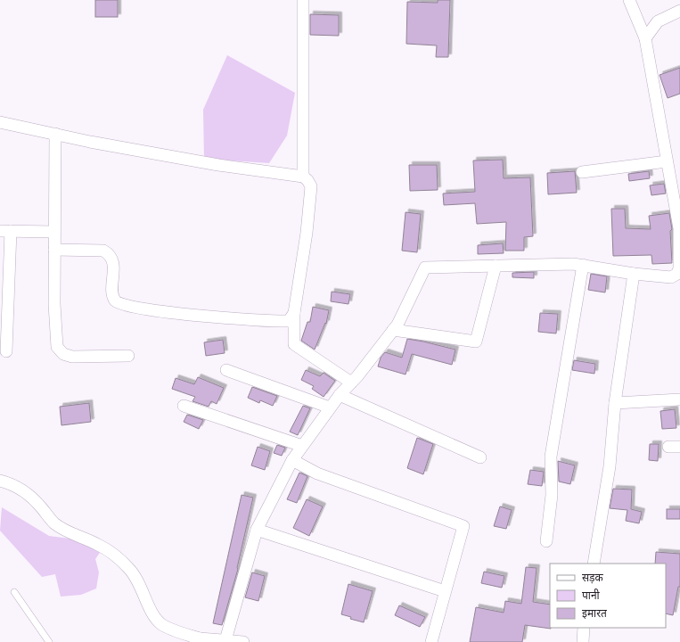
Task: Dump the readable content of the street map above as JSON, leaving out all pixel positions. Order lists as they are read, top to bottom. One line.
{"legend":["सड़क","पानी","इमारत"]}
